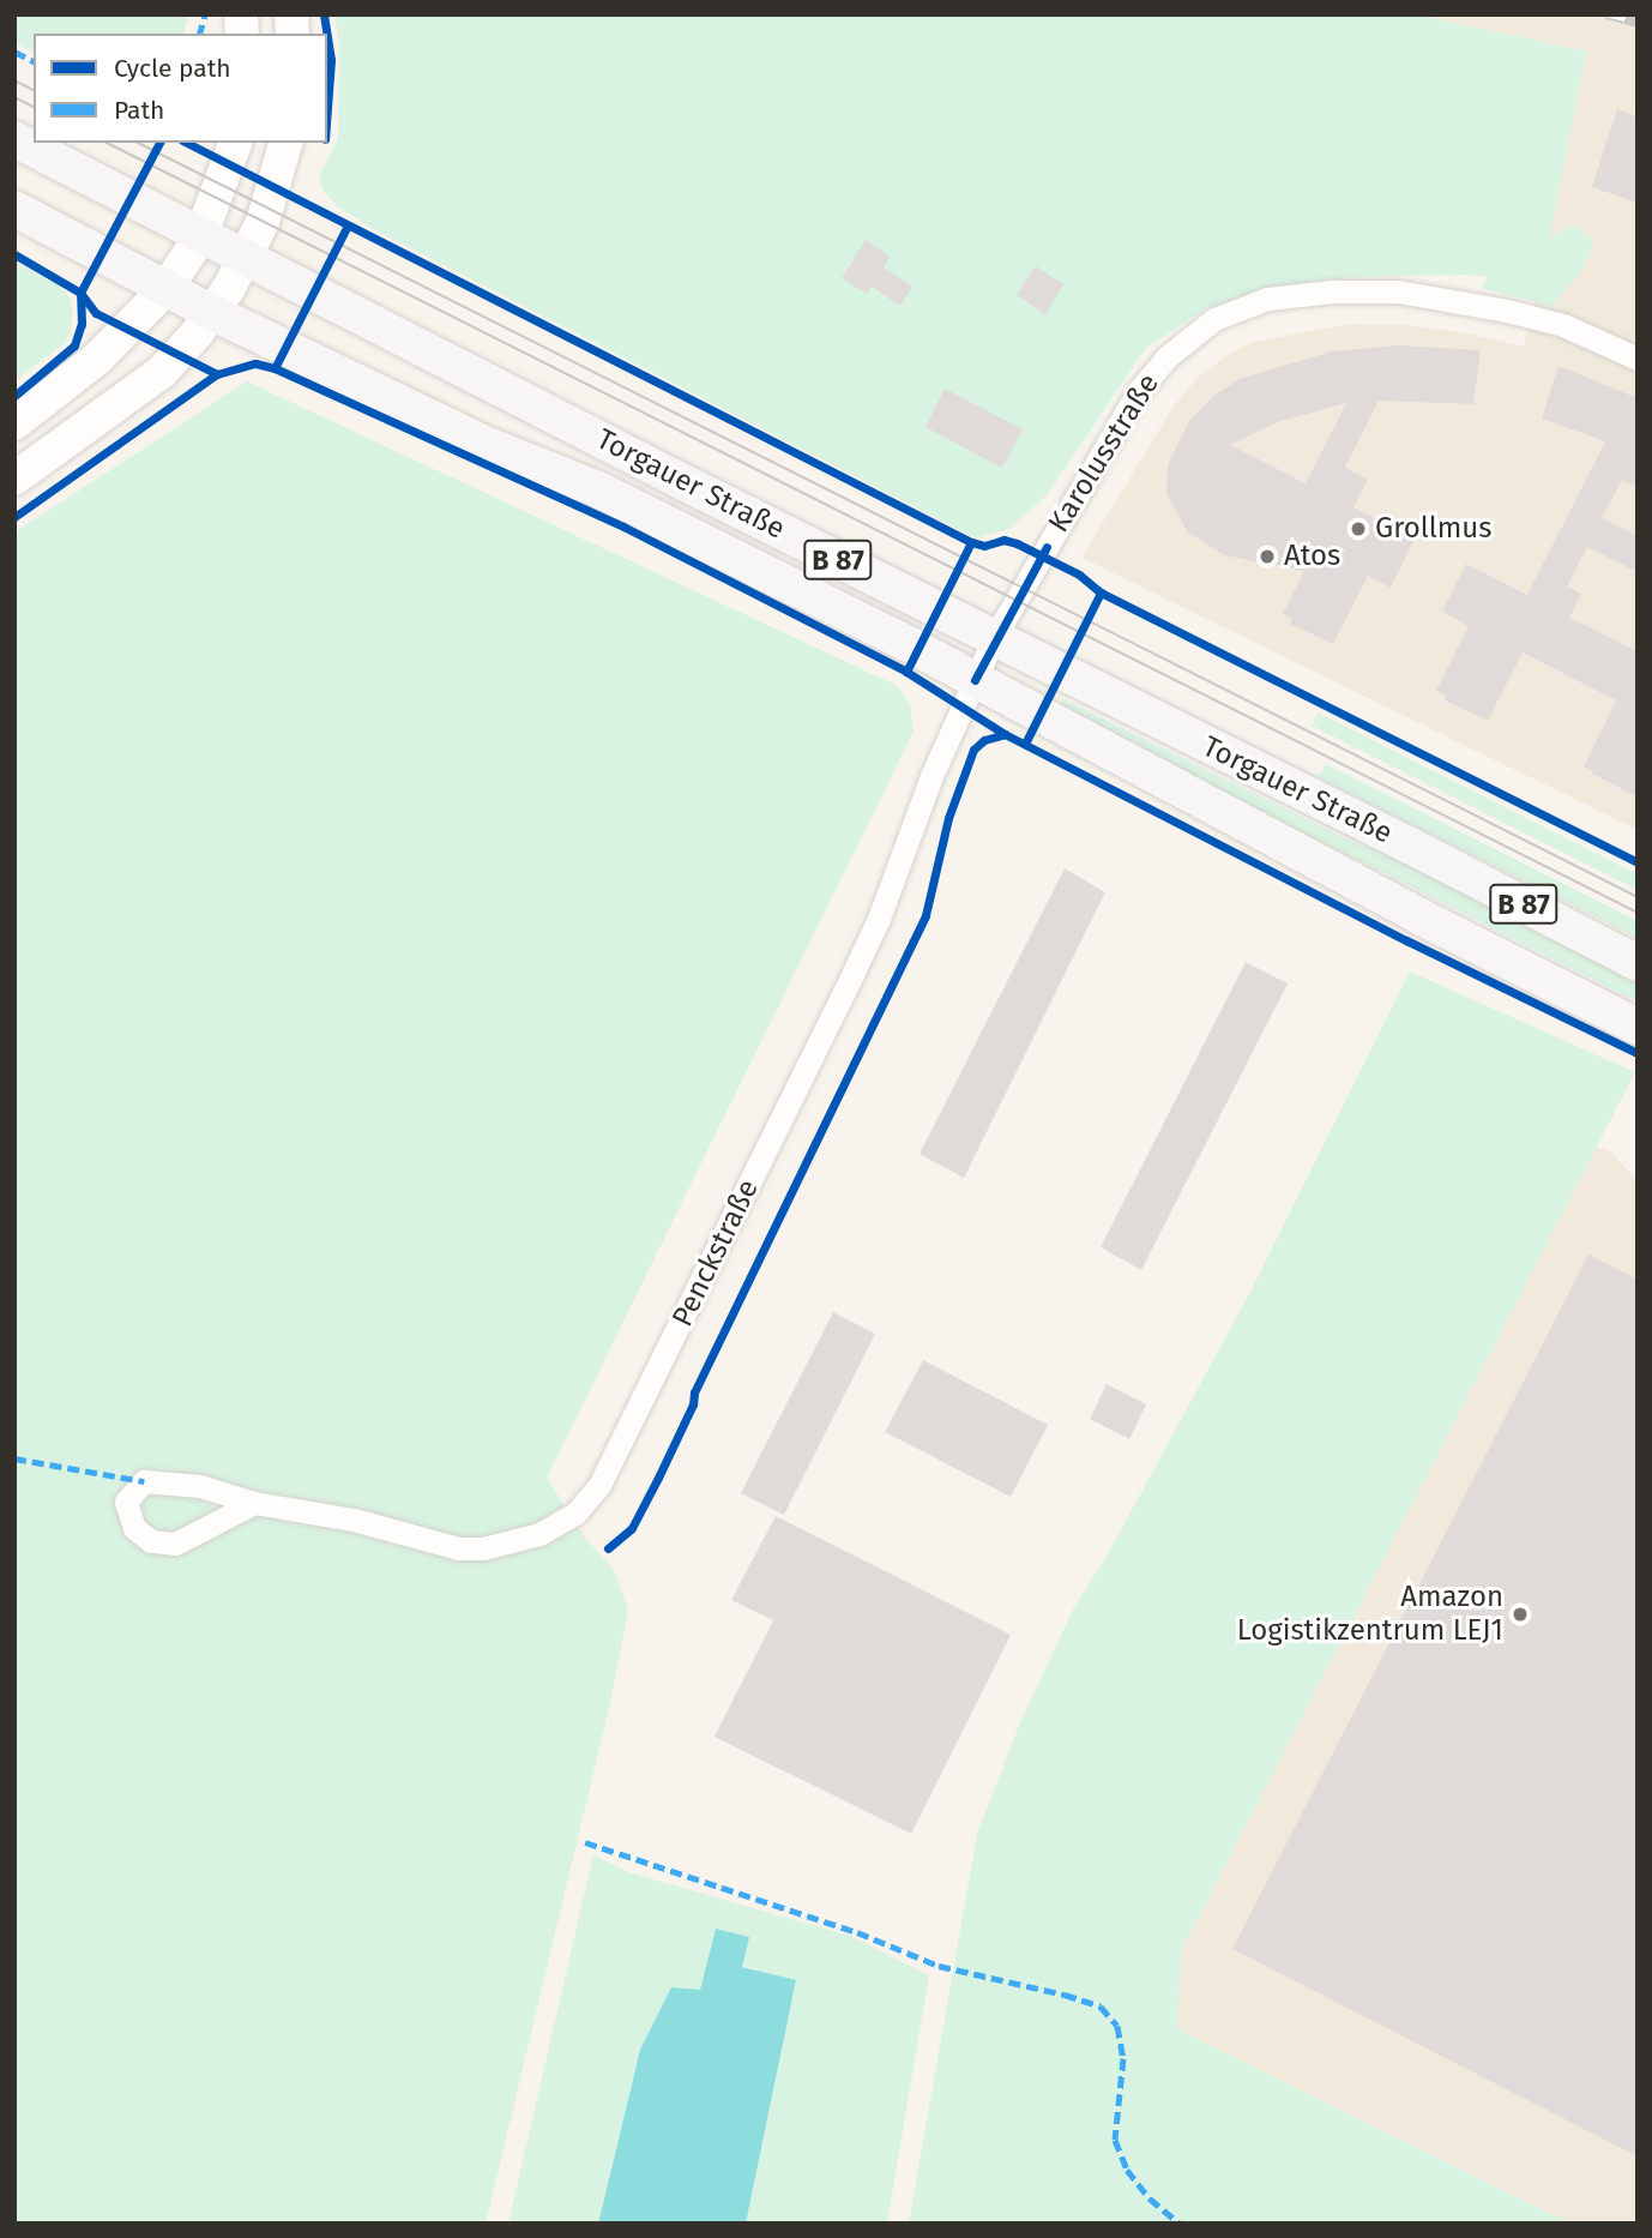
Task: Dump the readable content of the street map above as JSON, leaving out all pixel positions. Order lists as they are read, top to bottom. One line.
{"streets":{"main road":["Torgauer Straße","B 87"],"street":["Karolusstraße","Penckstraße"]},"crossings":[["Karolusstraße","Torgauer Straße"],["Karolusstraße","Penckstraße"],["Torgauer Straße","Penckstraße"]],"places":["Grollmus","Atos","Amazon Logistikzentrum LEJ1"],"legend":["Cycle path","Path"]}
